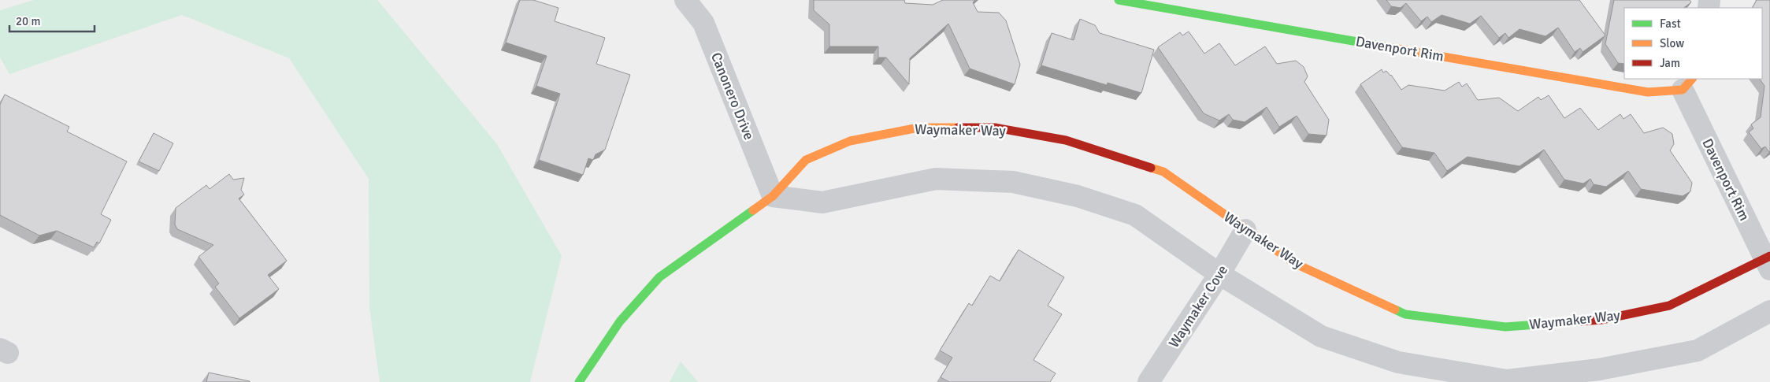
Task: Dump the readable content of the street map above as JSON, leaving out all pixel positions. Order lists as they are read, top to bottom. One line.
{"streets":{"street":["Davenport Rim","Canonero Drive","Waymaker Way","Waymaker Cove"]},"crossings":[["Davenport Rim","Waymaker Way"],["Canonero Drive","Waymaker Way"],["Waymaker Way","Waymaker Cove"]],"legend":["Fast","Slow","Jam"],"scale_bar":"20 m"}
